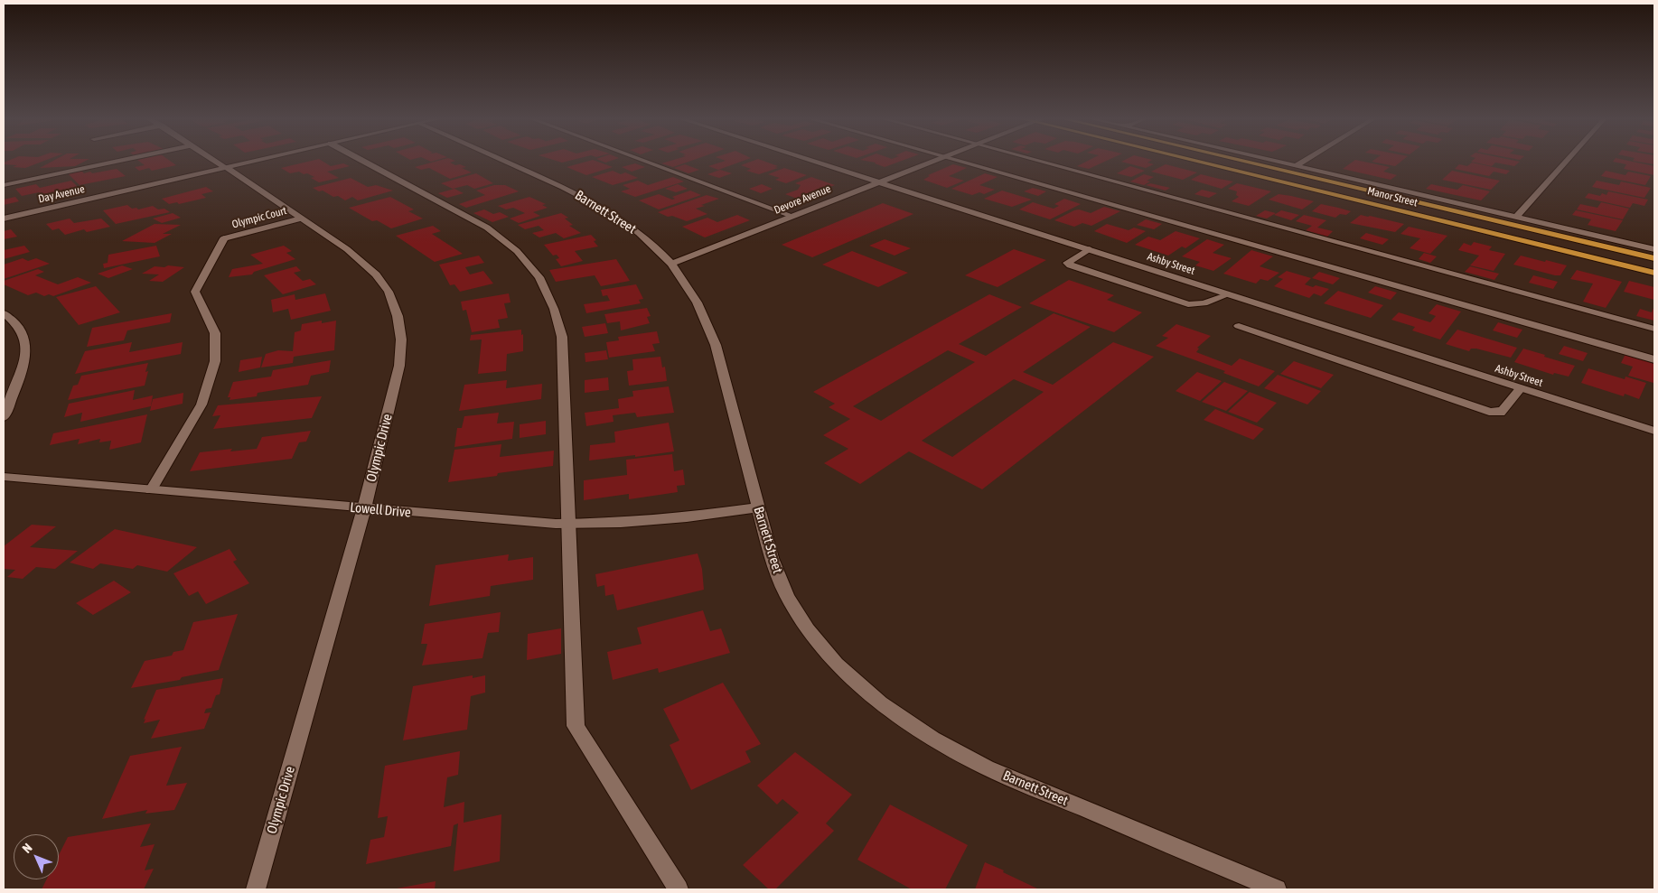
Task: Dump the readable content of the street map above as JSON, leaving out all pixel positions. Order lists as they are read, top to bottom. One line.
{"streets":{"main road":["Manor Street"],"street":["Day Avenue","Devore Avenue","Barnett Street","Olympic Court","Ashby Street","Olympic Drive","Lowell Drive"]},"crossings":[["Day Avenue","Olympic Drive"],["Devore Avenue","Barnett Street"],["Devore Avenue","Ashby Street"],["Barnett Street","Lowell Drive"],["Olympic Court","Olympic Drive"],["Olympic Court","Lowell Drive"],["Olympic Drive","Lowell Drive"]],"north":"top left"}
